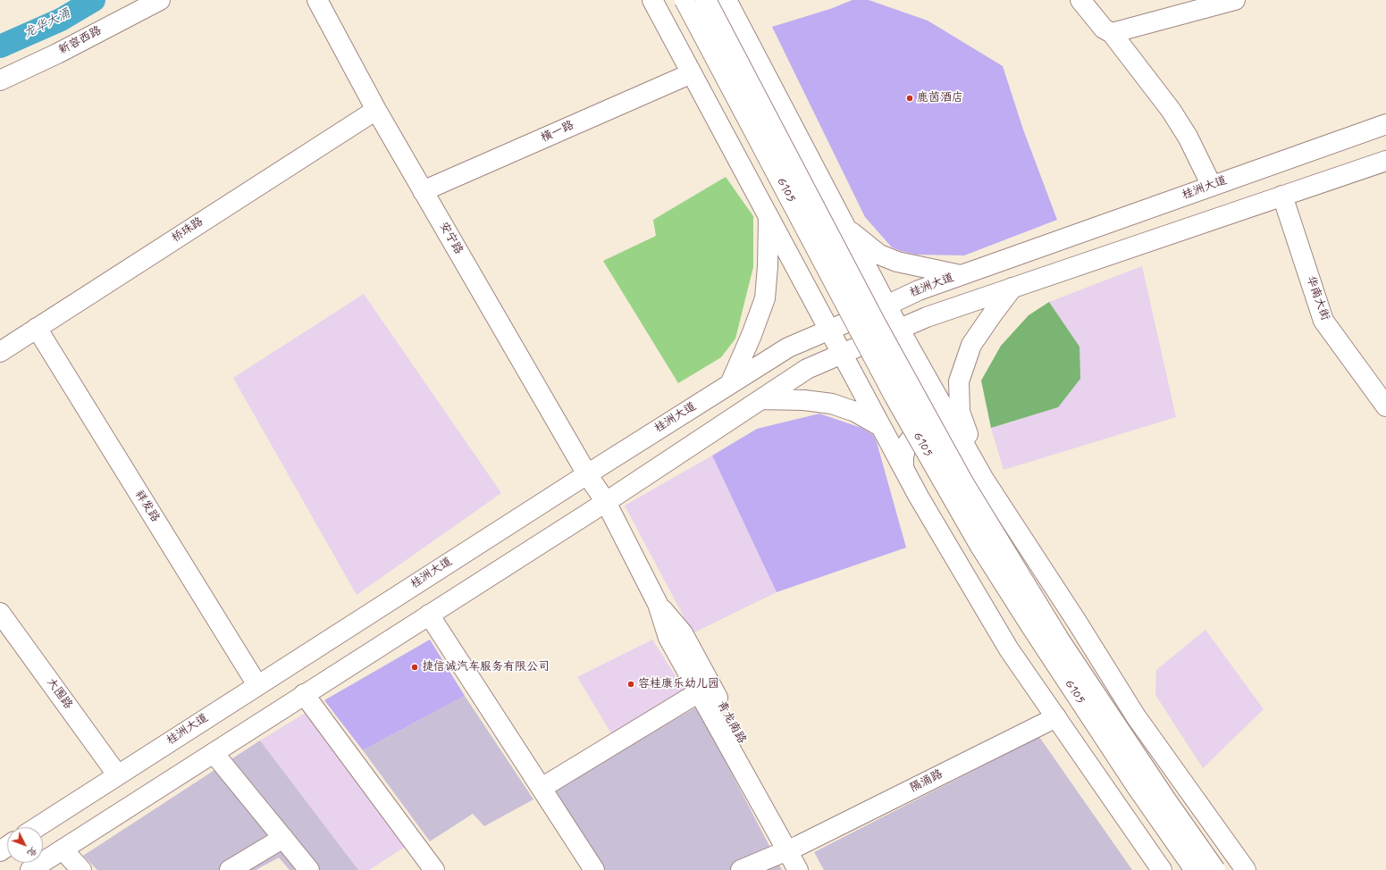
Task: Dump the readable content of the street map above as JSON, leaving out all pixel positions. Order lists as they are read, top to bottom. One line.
{"streets":{"main road":["新容西路","横一路","桂洲大道","G105","桥珠路","安宁路","华南大街","祥发路","大围路","青龙南路","隔涌路"]},"crossings":[["横一路","安宁路"],["桂洲大道","安宁路"],["桂洲大道","祥发路"],["桂洲大道","大围路"],["桂洲大道","青龙南路"],["桥珠路","安宁路"],["桥珠路","祥发路"],["安宁路","青龙南路"],["青龙南路","隔涌路"]],"water":["龙华大涌"],"places":["鹿茵酒店","捷信诚汽车服务有限公司","容桂康乐幼儿园"],"north":"bottom right"}
